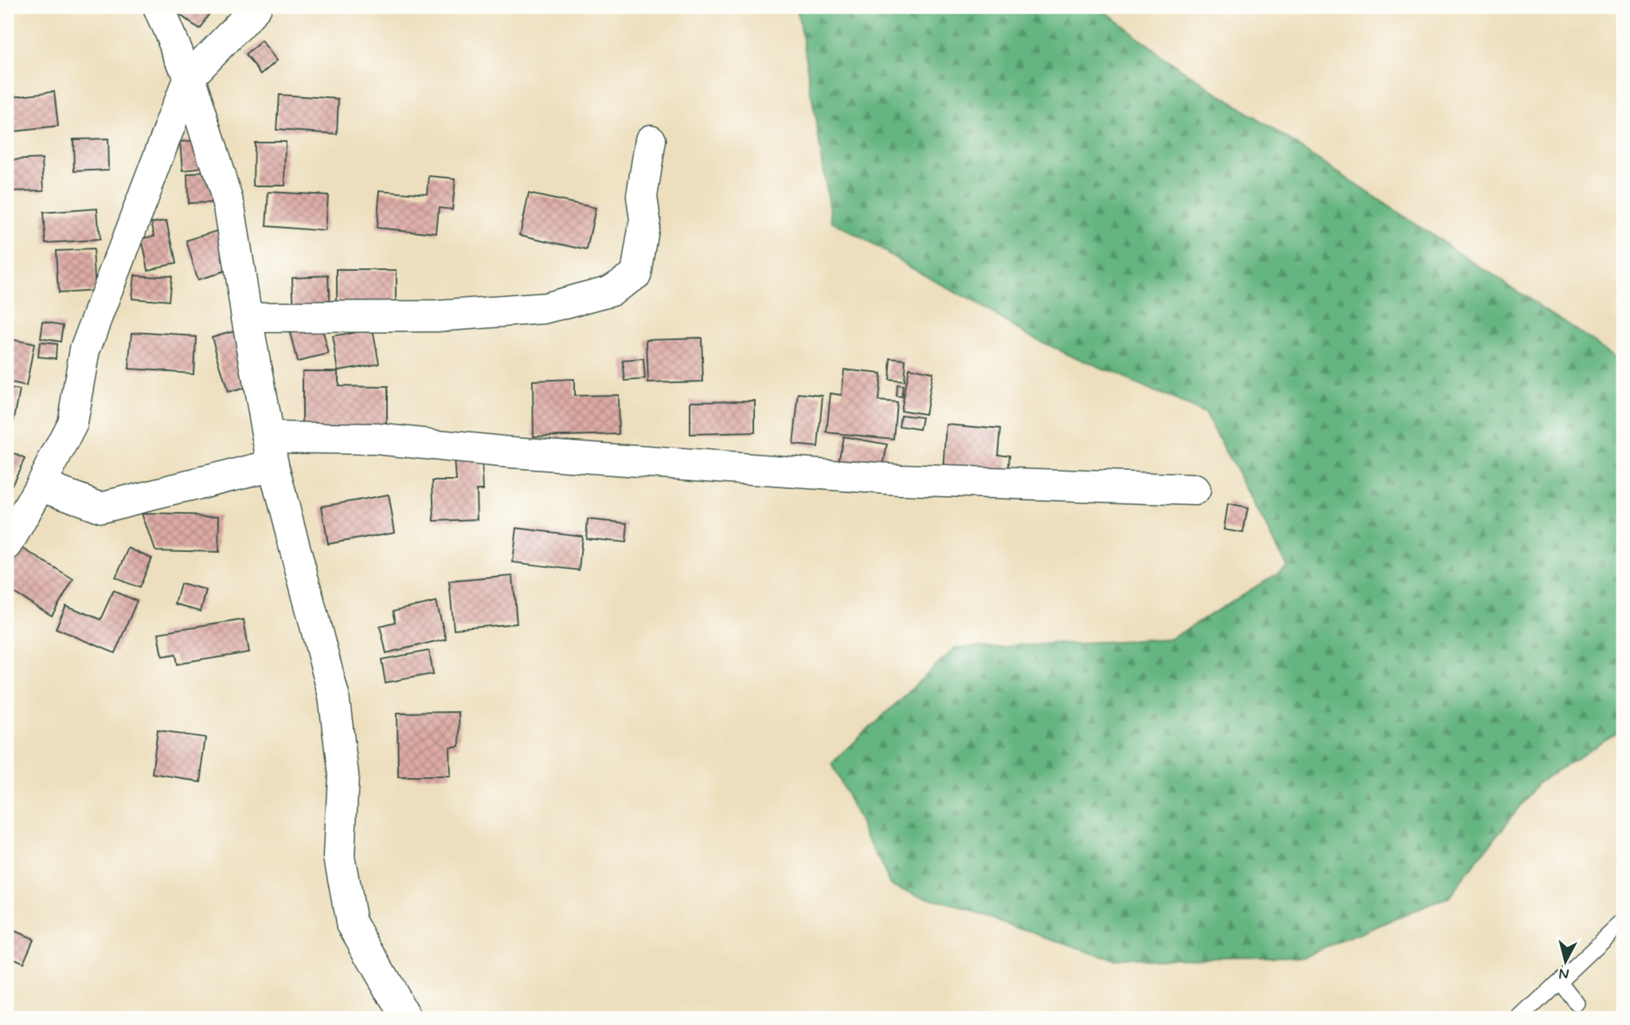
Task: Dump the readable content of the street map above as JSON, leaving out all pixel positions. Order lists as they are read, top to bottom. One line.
{"north":"bottom"}
